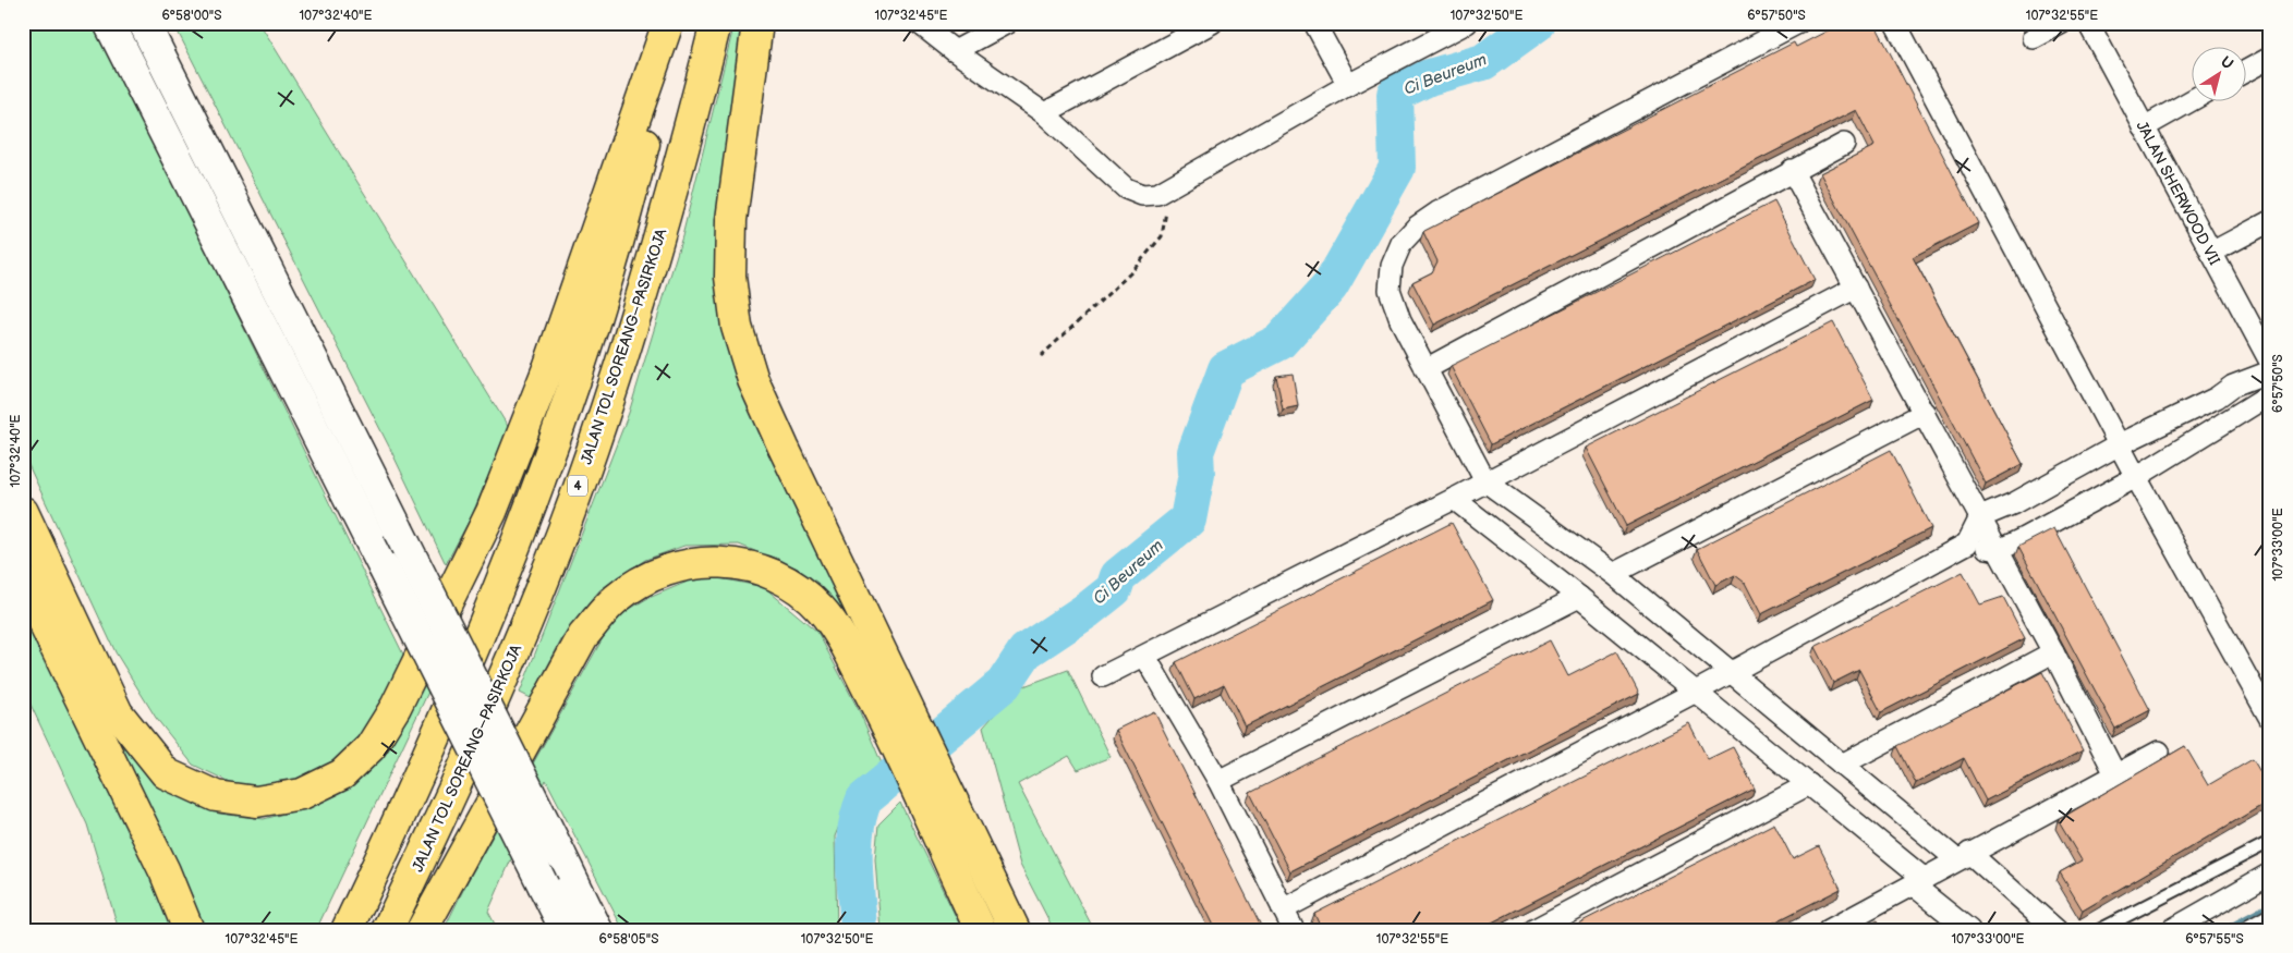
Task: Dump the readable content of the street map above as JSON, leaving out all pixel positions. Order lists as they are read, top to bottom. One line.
{"streets":{"highway":["JALAN TOL SOREANG–PASIRKOJA","4"],"street":["JALAN SHERWOOD VII"]},"water":["Ci Beureum"],"north":"top right","coordinates":["6°58'00\"S","107°32'40\"E","107°32'45\"E","107°32'50\"E","6°57'50\"S","107°32'55\"E","107°33'00\"E","6°58'05\"S","6°57'55\"S"]}
